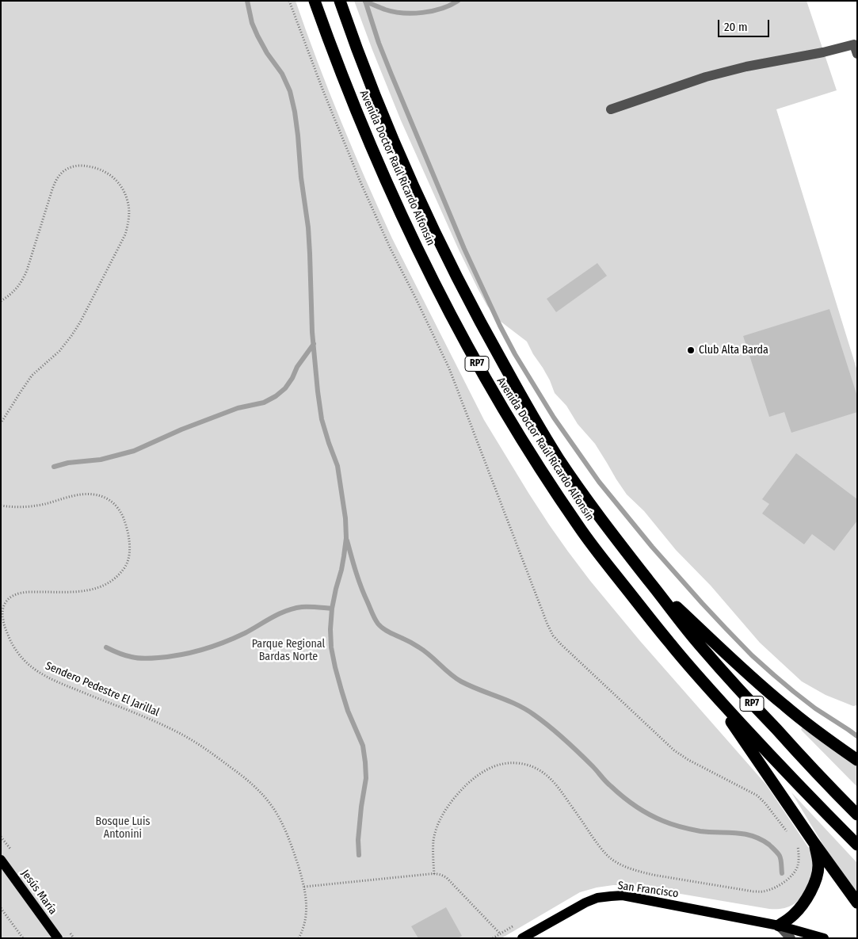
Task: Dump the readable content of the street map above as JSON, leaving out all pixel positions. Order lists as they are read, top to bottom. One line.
{"streets":{"highway":["Avenida Doctor Raúl Ricardo Alfonsín","RP7"],"main road":["San Francisco","Jesús María"],"path":["Sendero Pedestre El Jarillal"]},"parks":["Parque Regional Bardas Norte","Bosque Luis Antonini"],"places":["Club Alta Barda"],"scale_bar":"20 m"}
